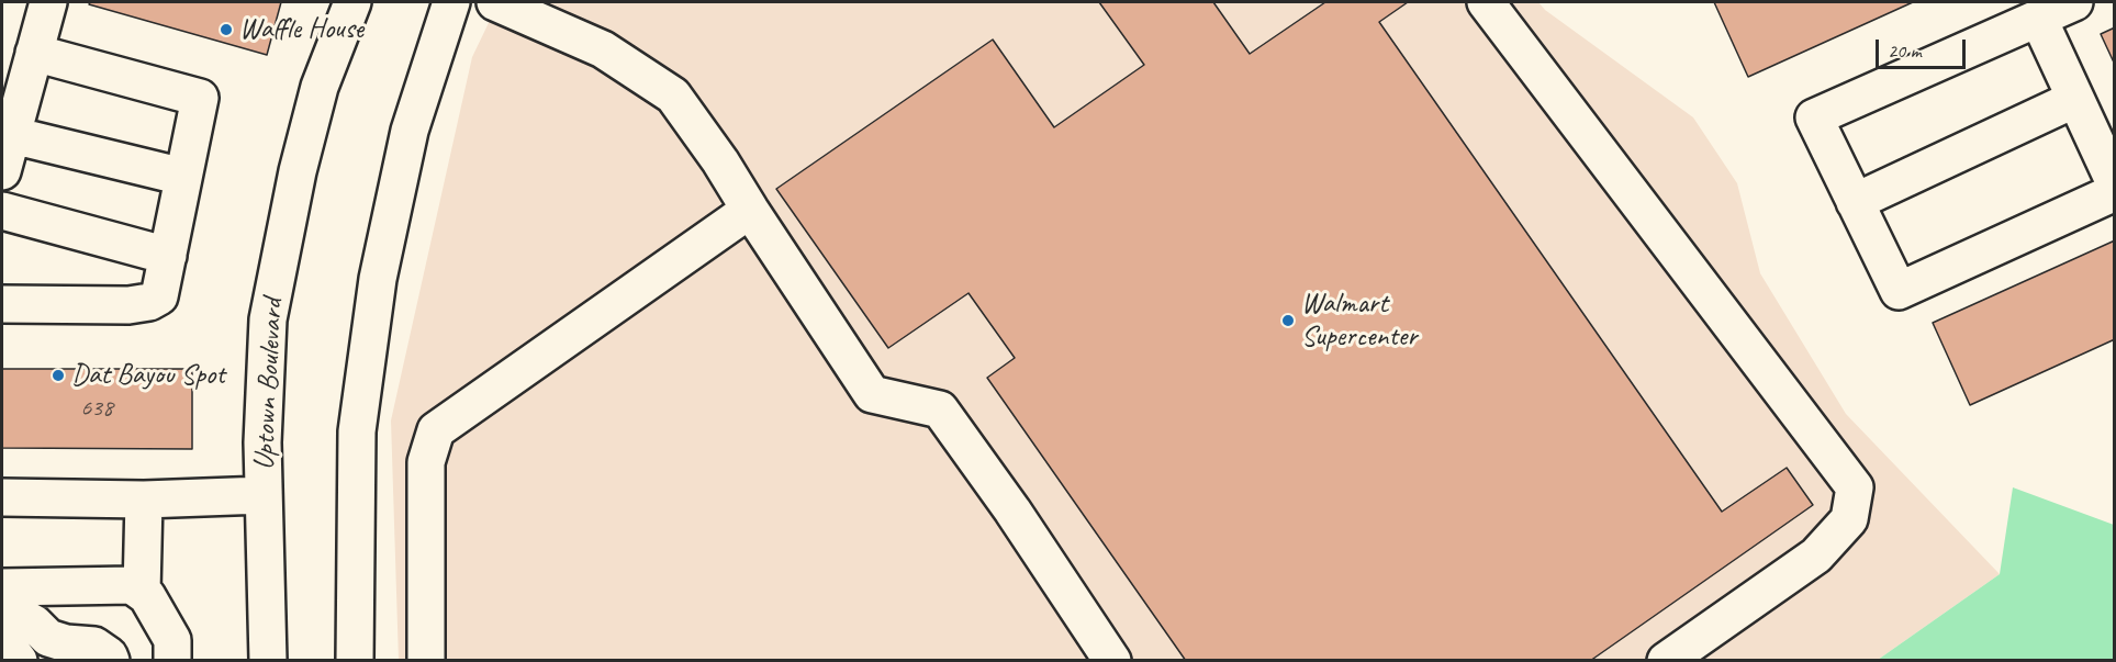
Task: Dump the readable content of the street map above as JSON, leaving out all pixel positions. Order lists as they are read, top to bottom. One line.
{"streets":{"street":["Uptown Boulevard"]},"places":["Waffle House","Walmart Supercenter","Dat Bayou Spot"],"house_numbers":["638"],"scale_bar":"20 m"}
